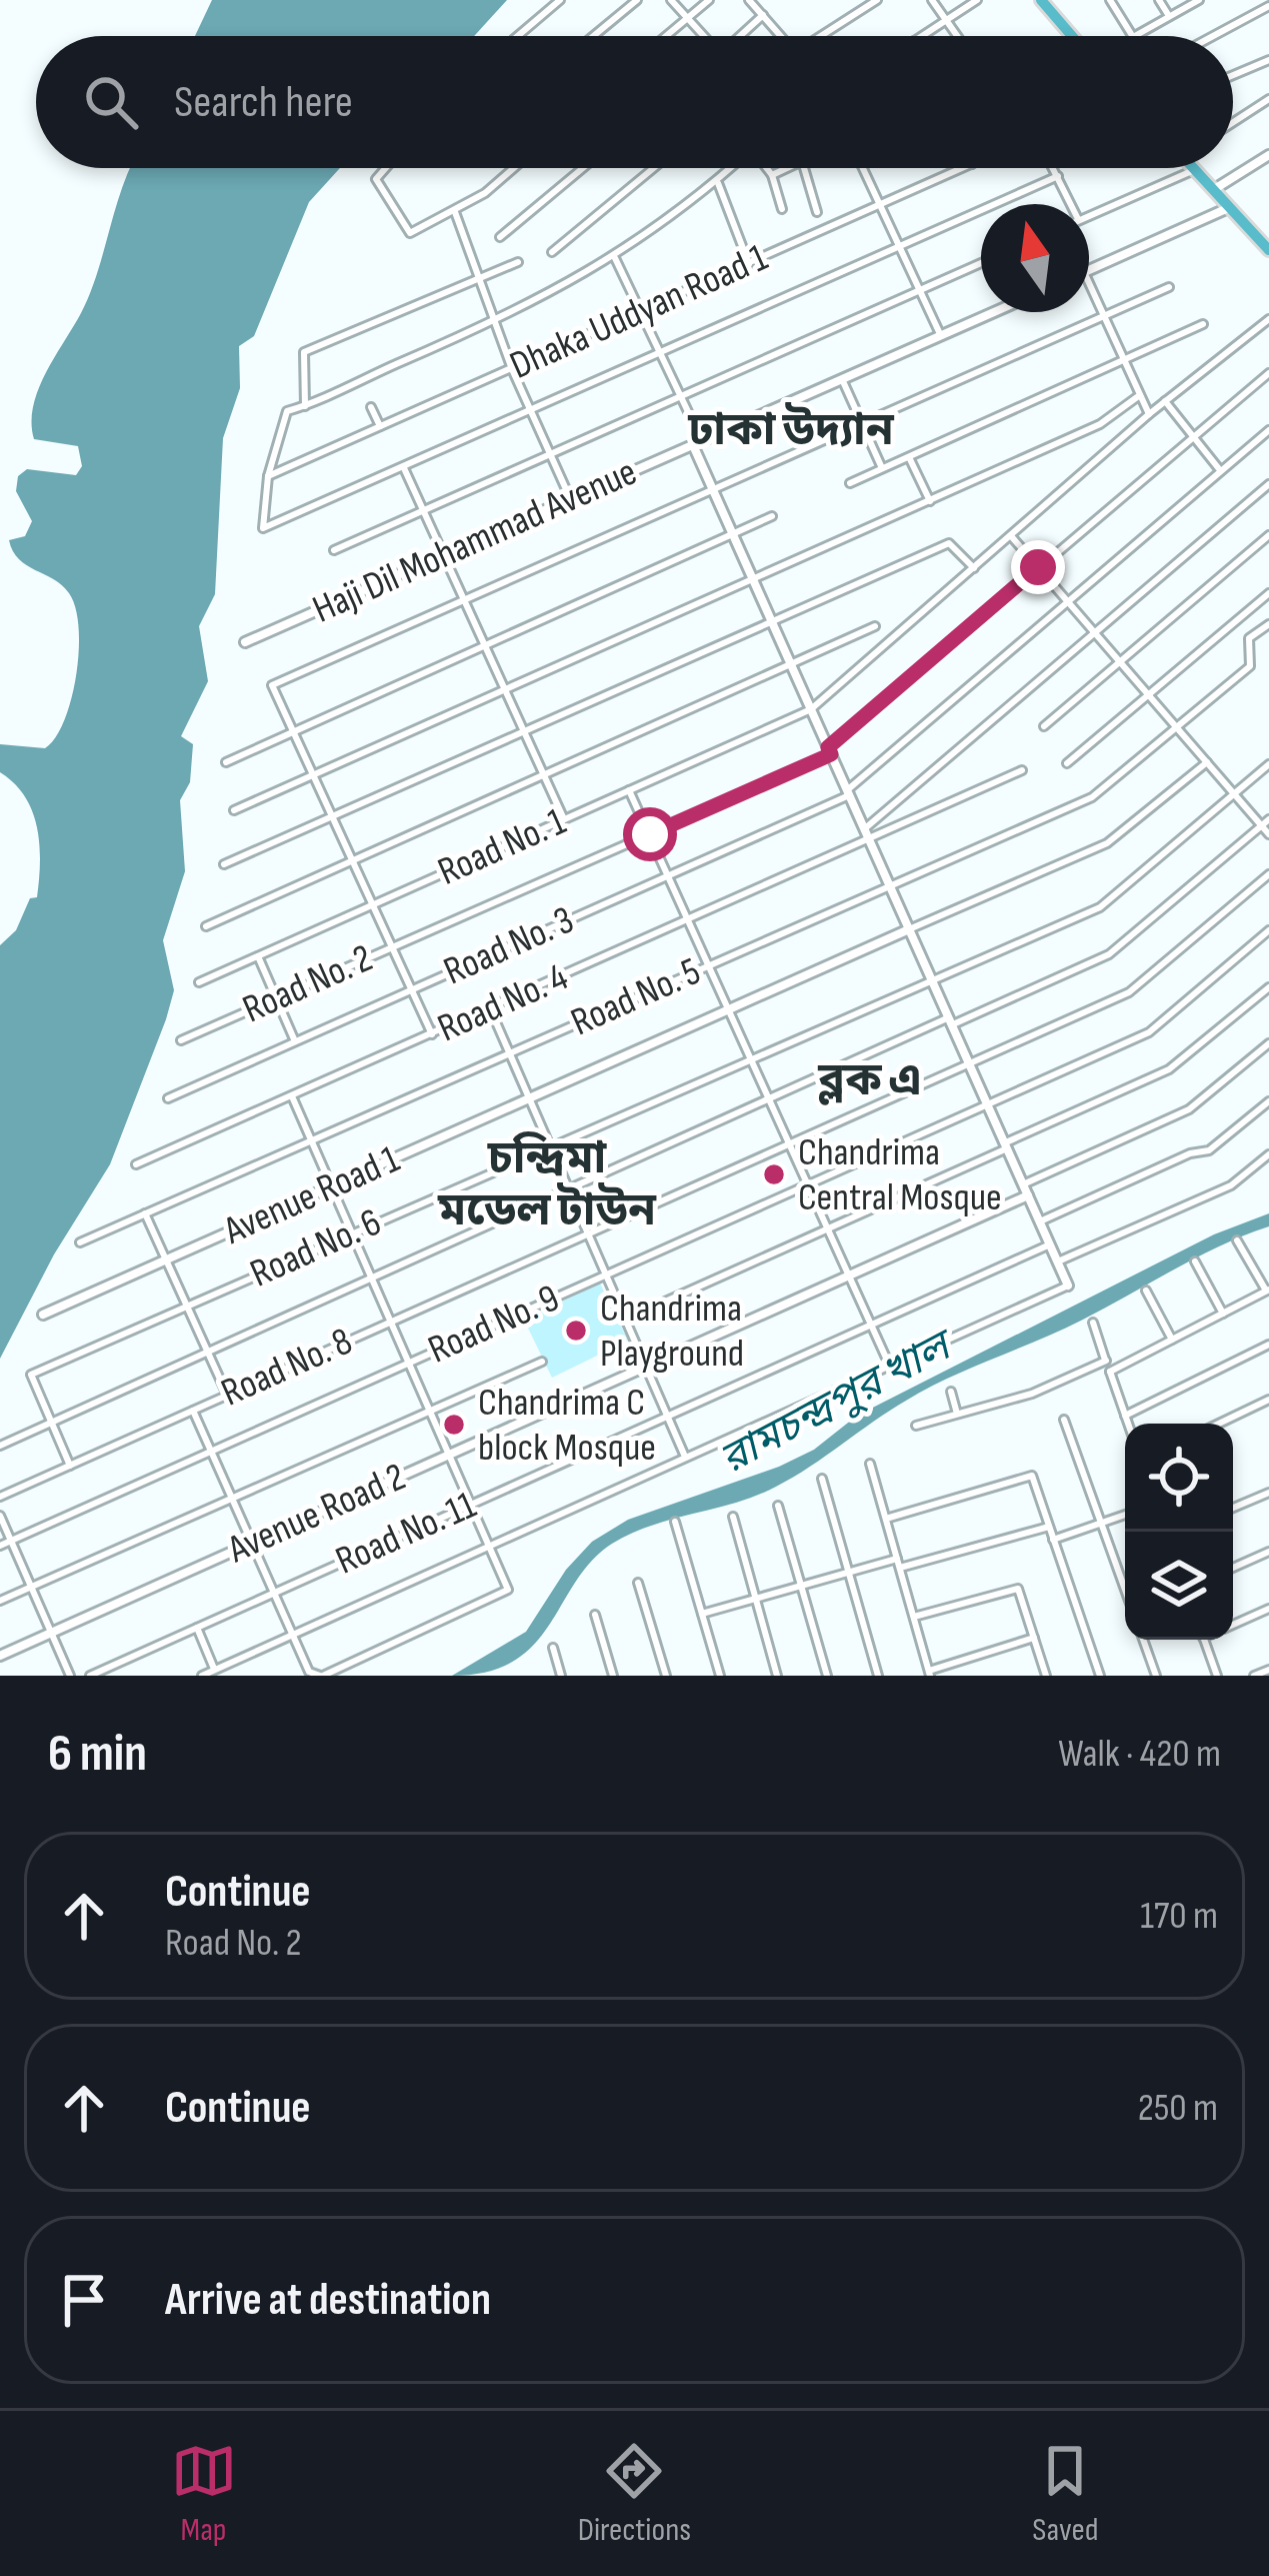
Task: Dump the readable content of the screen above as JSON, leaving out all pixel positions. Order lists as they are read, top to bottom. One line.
{"streets":{"street":["Dhaka Uddyan Road 1","Haji Dil Mohammad Avenue","Road No. 1","Road No. 3","Road No. 2","Road No. 5","Road No. 4","Avenue Road 1","Road No. 6","Road No. 9","Road No. 8","Avenue Road 2","Road No. 11"]},"districts":["ঢাকা উদ্যান","ব্লক এ","চন্দ্রিমা মডেল টাউন"],"water":["রামচন্দ্রপুর খাল"],"places":["Chandrima Central Mosque","Chandrima Playground","Chandrima C block Mosque"],"north":"top","page":{"search":"Search here","heading":["6 min","Walk · 420 m"],"list":[["Continue","Road No. 2","170 m"],["Continue","250 m"],"Arrive at destination"],"nav":["Map","Directions","Saved"]}}
